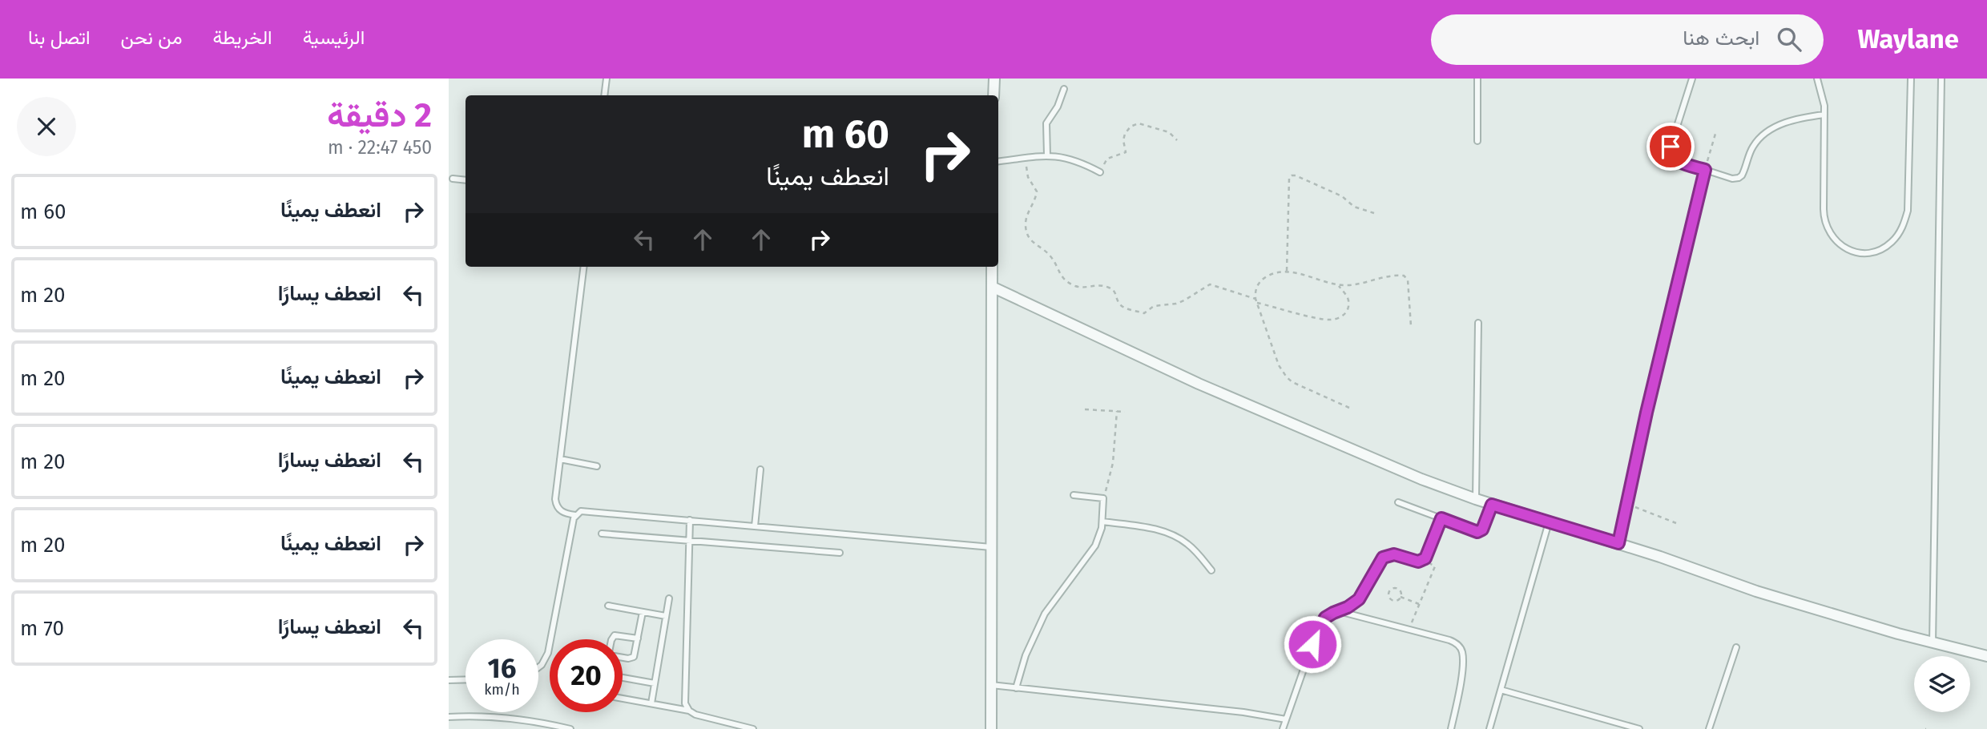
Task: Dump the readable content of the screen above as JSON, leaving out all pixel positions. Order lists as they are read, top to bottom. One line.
{"page":{"header":"Waylane","search":"ابحث هنا","nav":["الرئيسية","الخريطة","من نحن","اتصل بنا"],"heading":["2 دقيقة","450 m · 22:47"],"turn":["60 m","انعطف يمينًا"],"list":[{"name":"انعطف يمينًا","value":"60 m"},{"name":"انعطف يسارًا","value":"20 m"},{"name":"انعطف يمينًا","value":"20 m"},{"name":"انعطف يسارًا","value":"20 m"},{"name":"انعطف يمينًا","value":"20 m"},{"name":"انعطف يسارًا","value":"70 m"}],"speed":"16 km/h","limit":"20"}}
